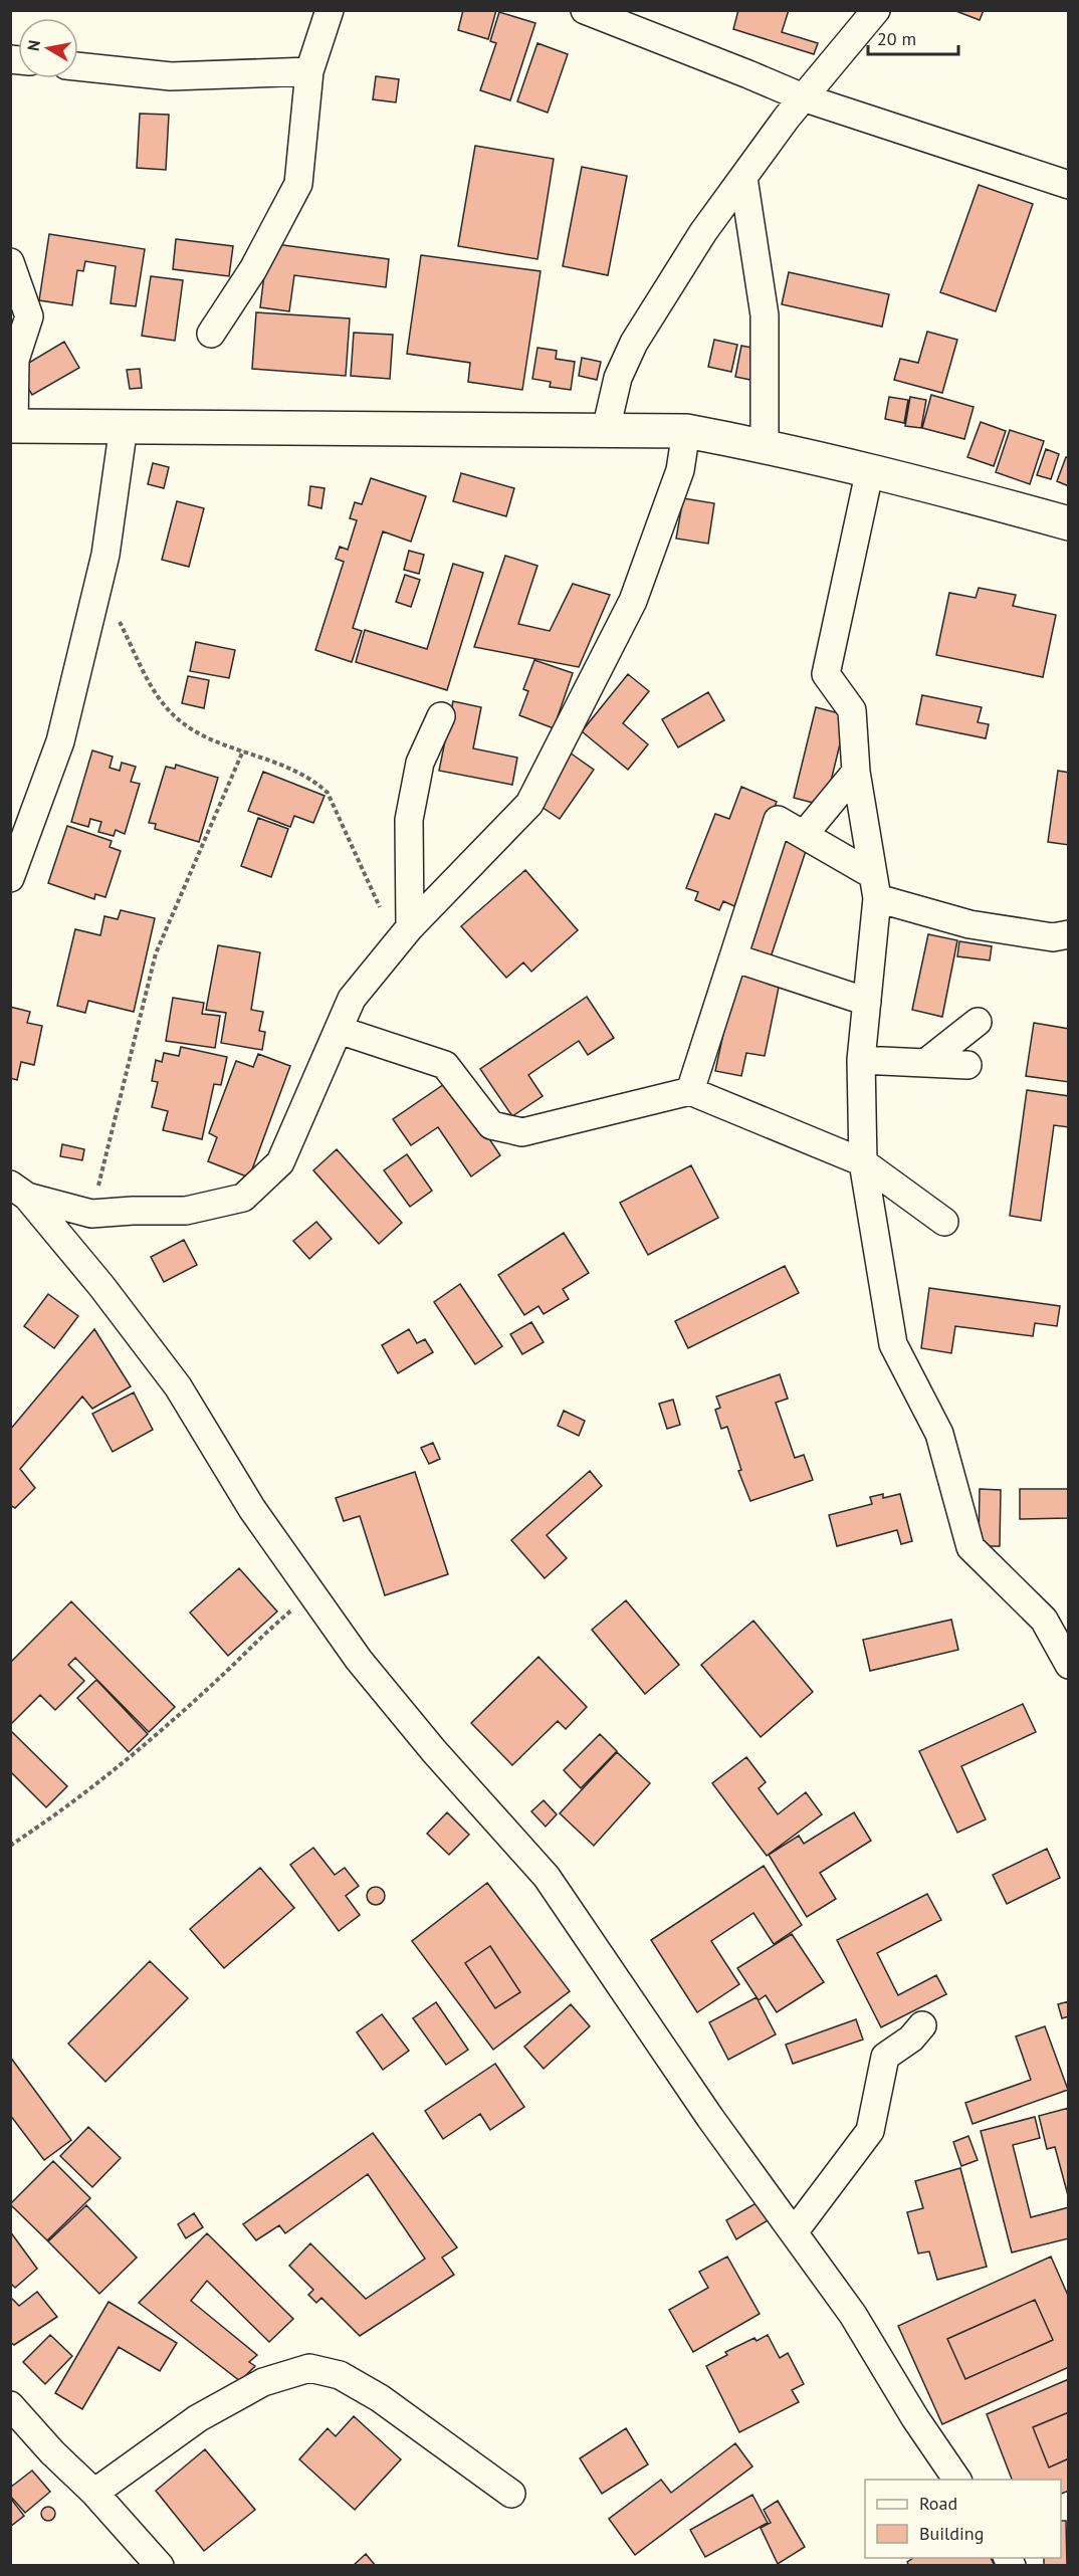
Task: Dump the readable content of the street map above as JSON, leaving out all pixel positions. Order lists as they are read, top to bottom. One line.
{"legend":["Road","Building"],"scale_bar":"20 m","north":"left"}
